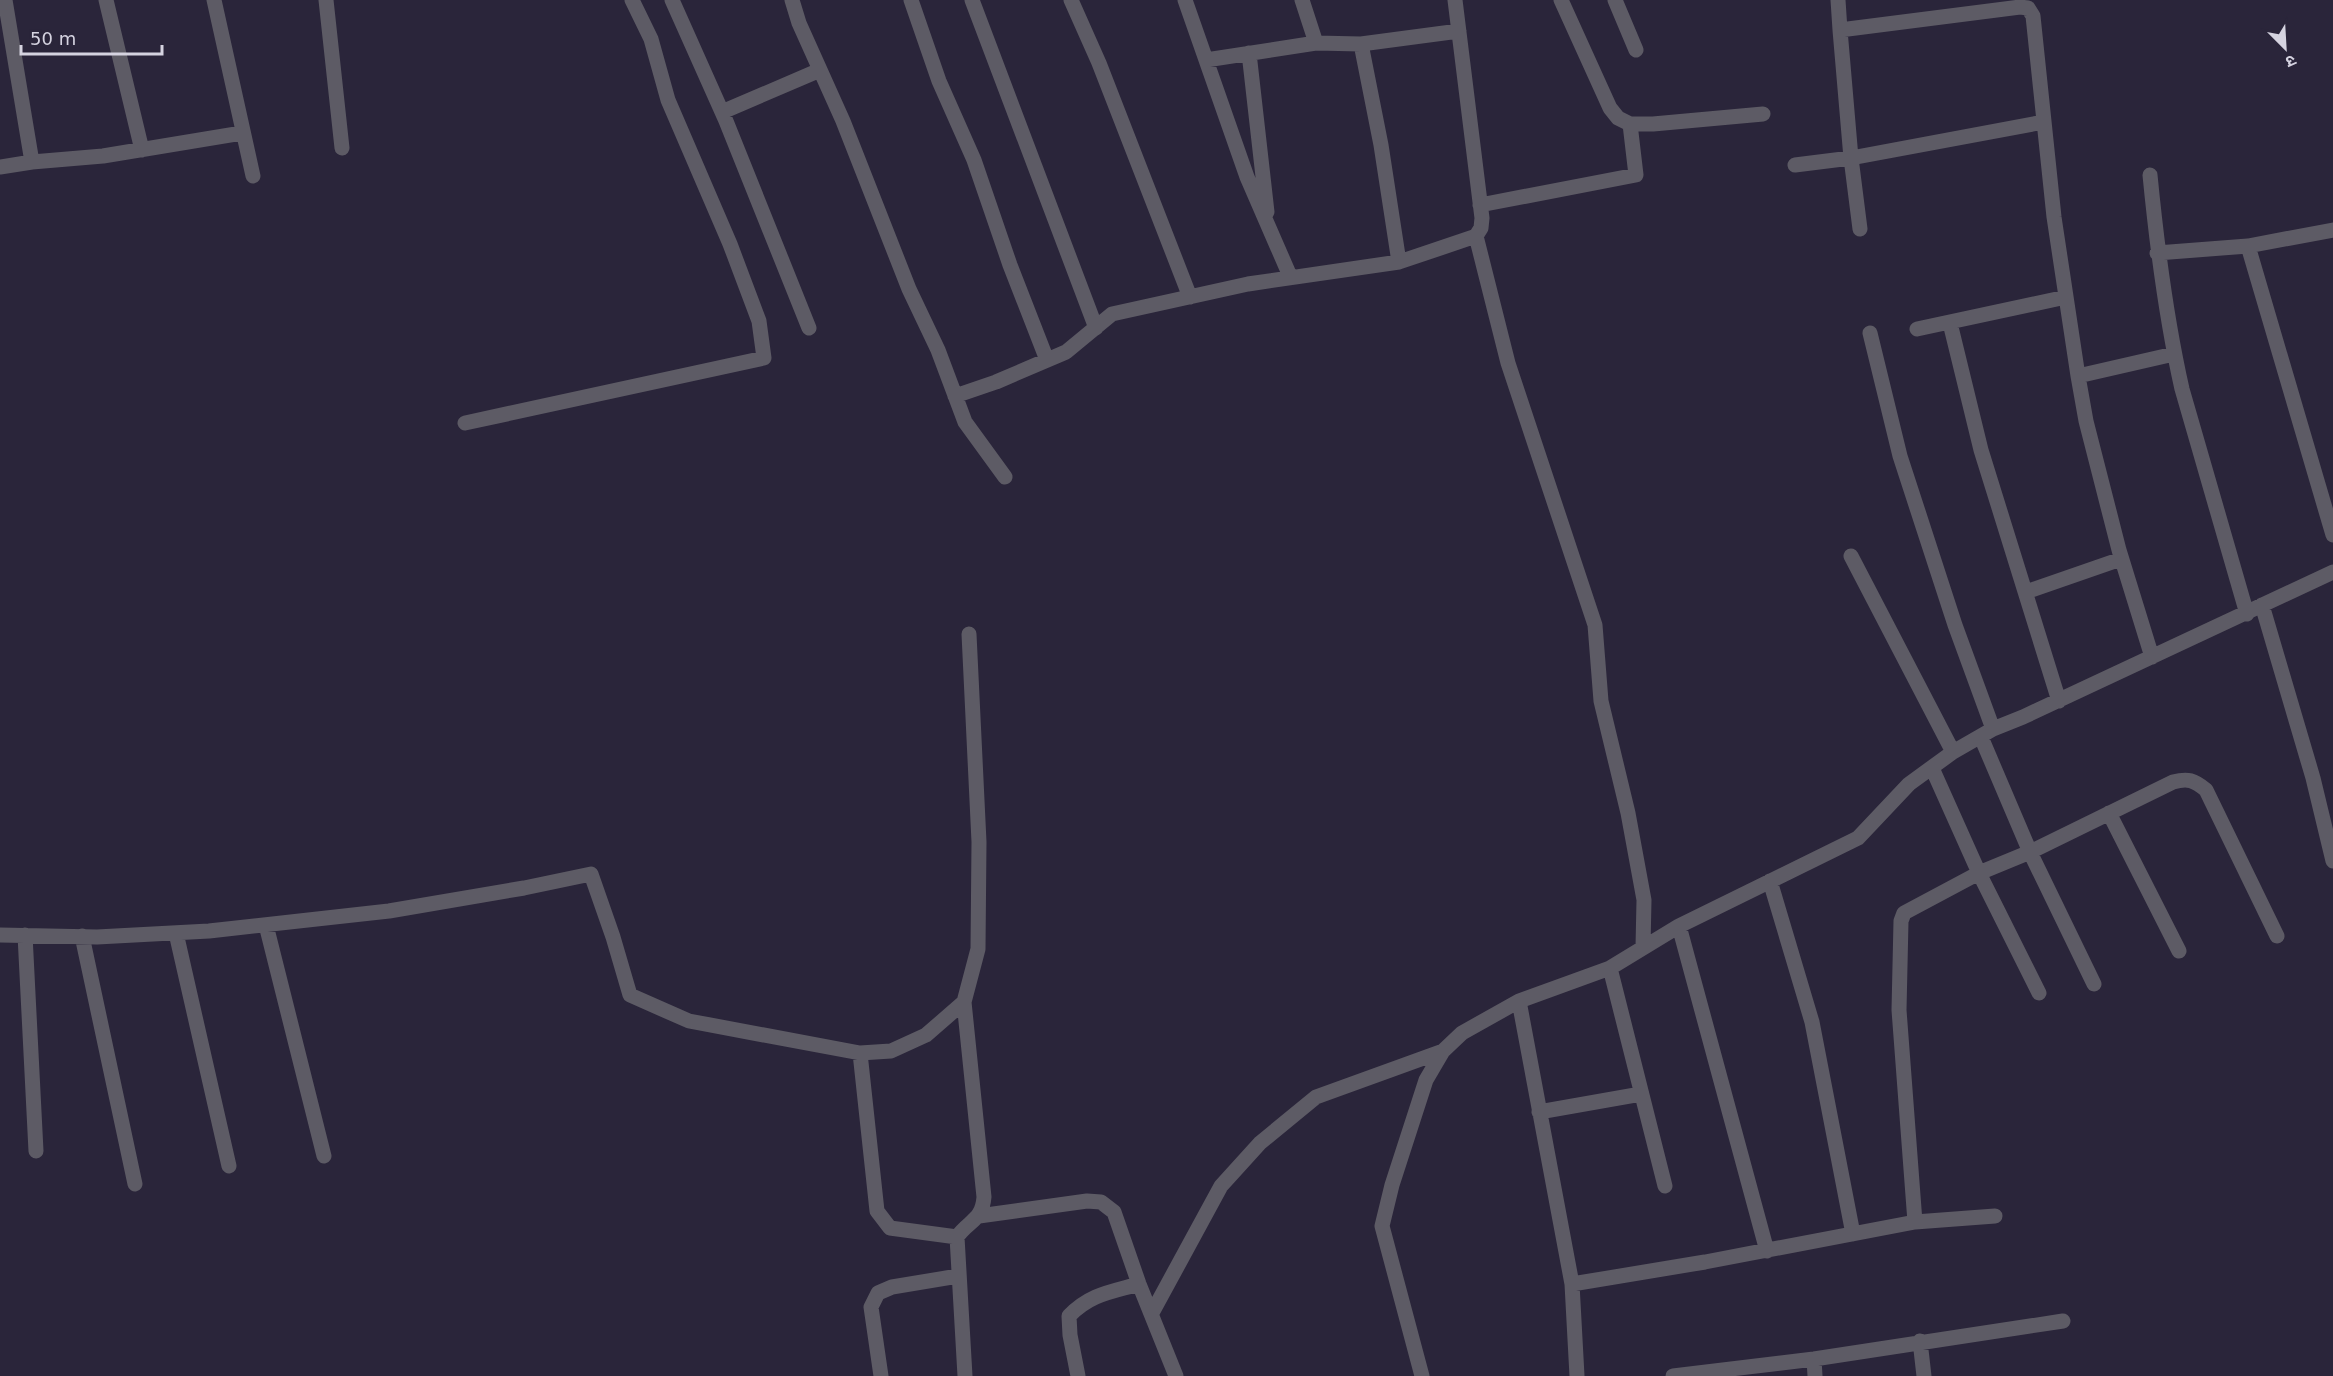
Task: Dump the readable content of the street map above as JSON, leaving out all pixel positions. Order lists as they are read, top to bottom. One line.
{"scale_bar":"50 m","north":"bottom right"}
